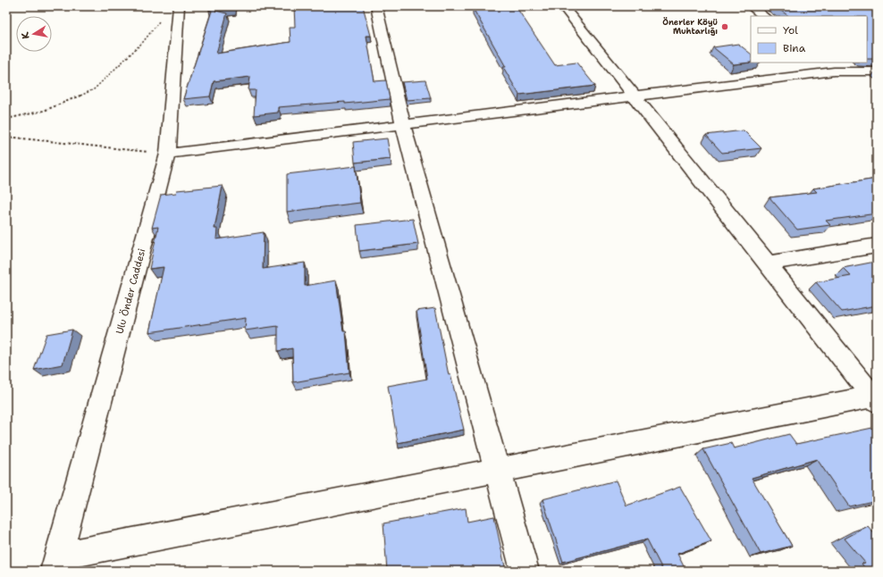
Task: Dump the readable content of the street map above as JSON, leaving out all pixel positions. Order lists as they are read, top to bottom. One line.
{"streets":{"street":["Ulu Önder Caddesi"]},"places":["Önerler Köyü Muhtarlığı"],"legend":["Yol","Bina"],"north":"left"}
